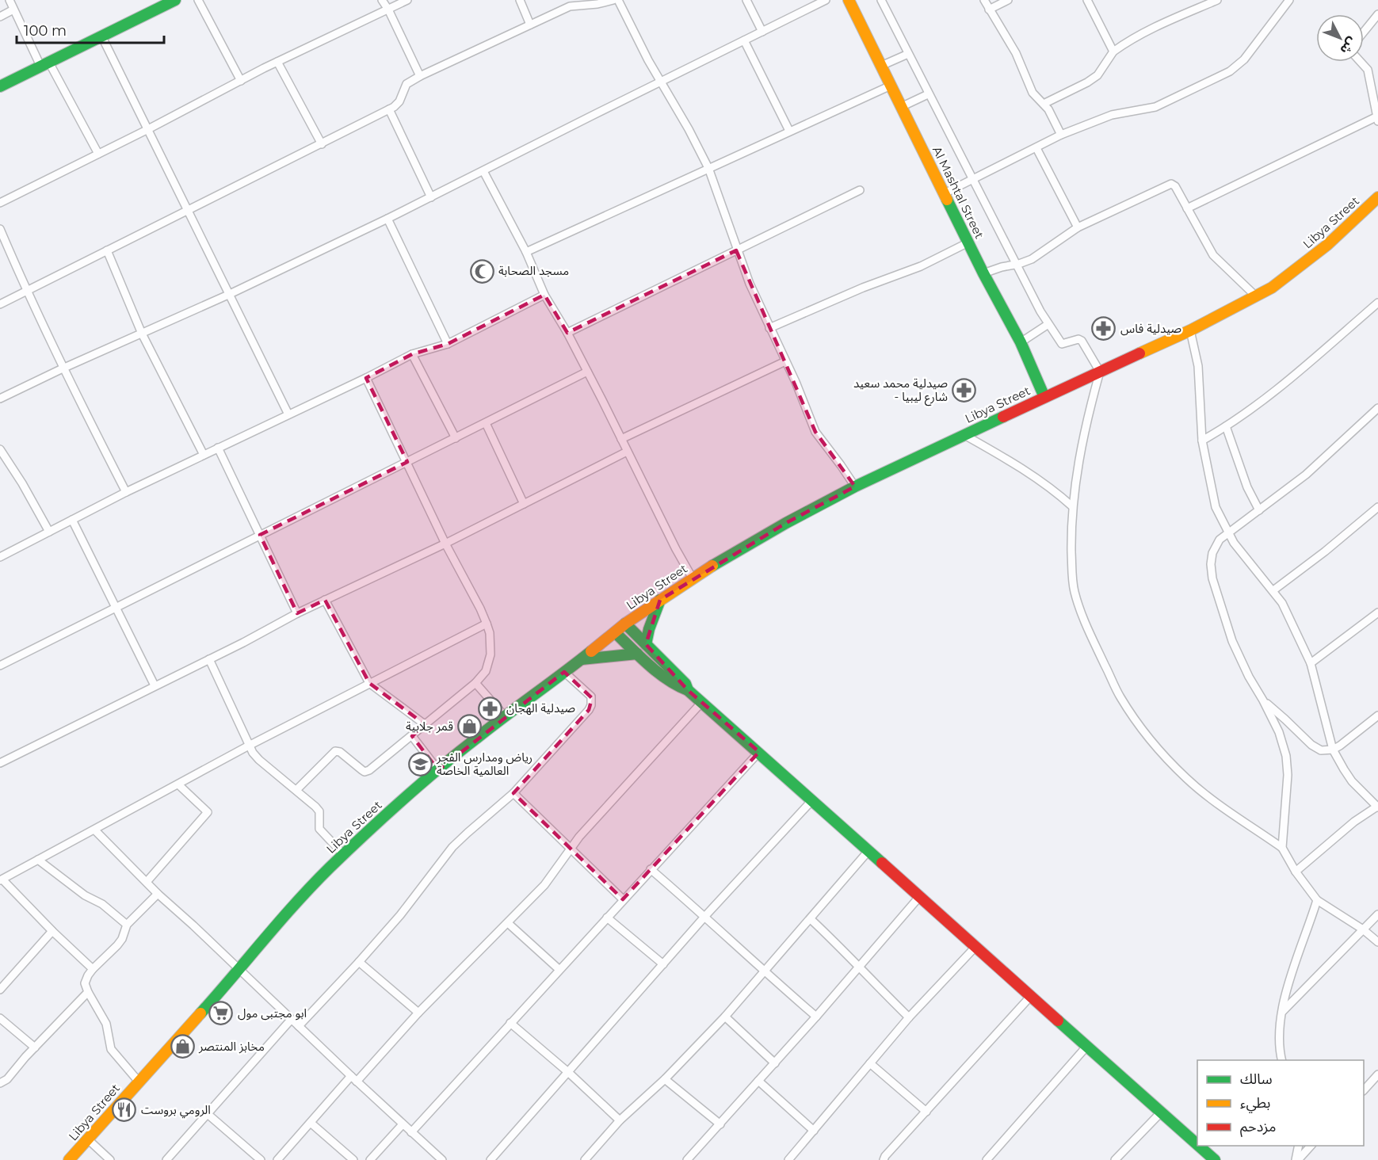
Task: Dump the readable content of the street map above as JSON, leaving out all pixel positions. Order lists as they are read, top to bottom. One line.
{"streets":{"main road":["Al Mashtal Street","Libya Street"]},"crossings":[["Al Mashtal Street","Libya Street"]],"places":{"mosque":["مسجد الصحابة"],"pharmacy":["صيدلية فاس","صيدلية محمد سعيد - شارع ليبيا","صيدلية الهجان"],"shop":["قمر جلابية","مخابز المنتصر"],"school or university":["رياض ومدارس الفجر العالمية الخاصة"],"supermarket":["ابو مجتبى مول"],"restaurant":["الرومي بروست"]},"legend":["سالك","بطيء","مزدحم"],"scale_bar":"100 m","north":"bottom right"}
